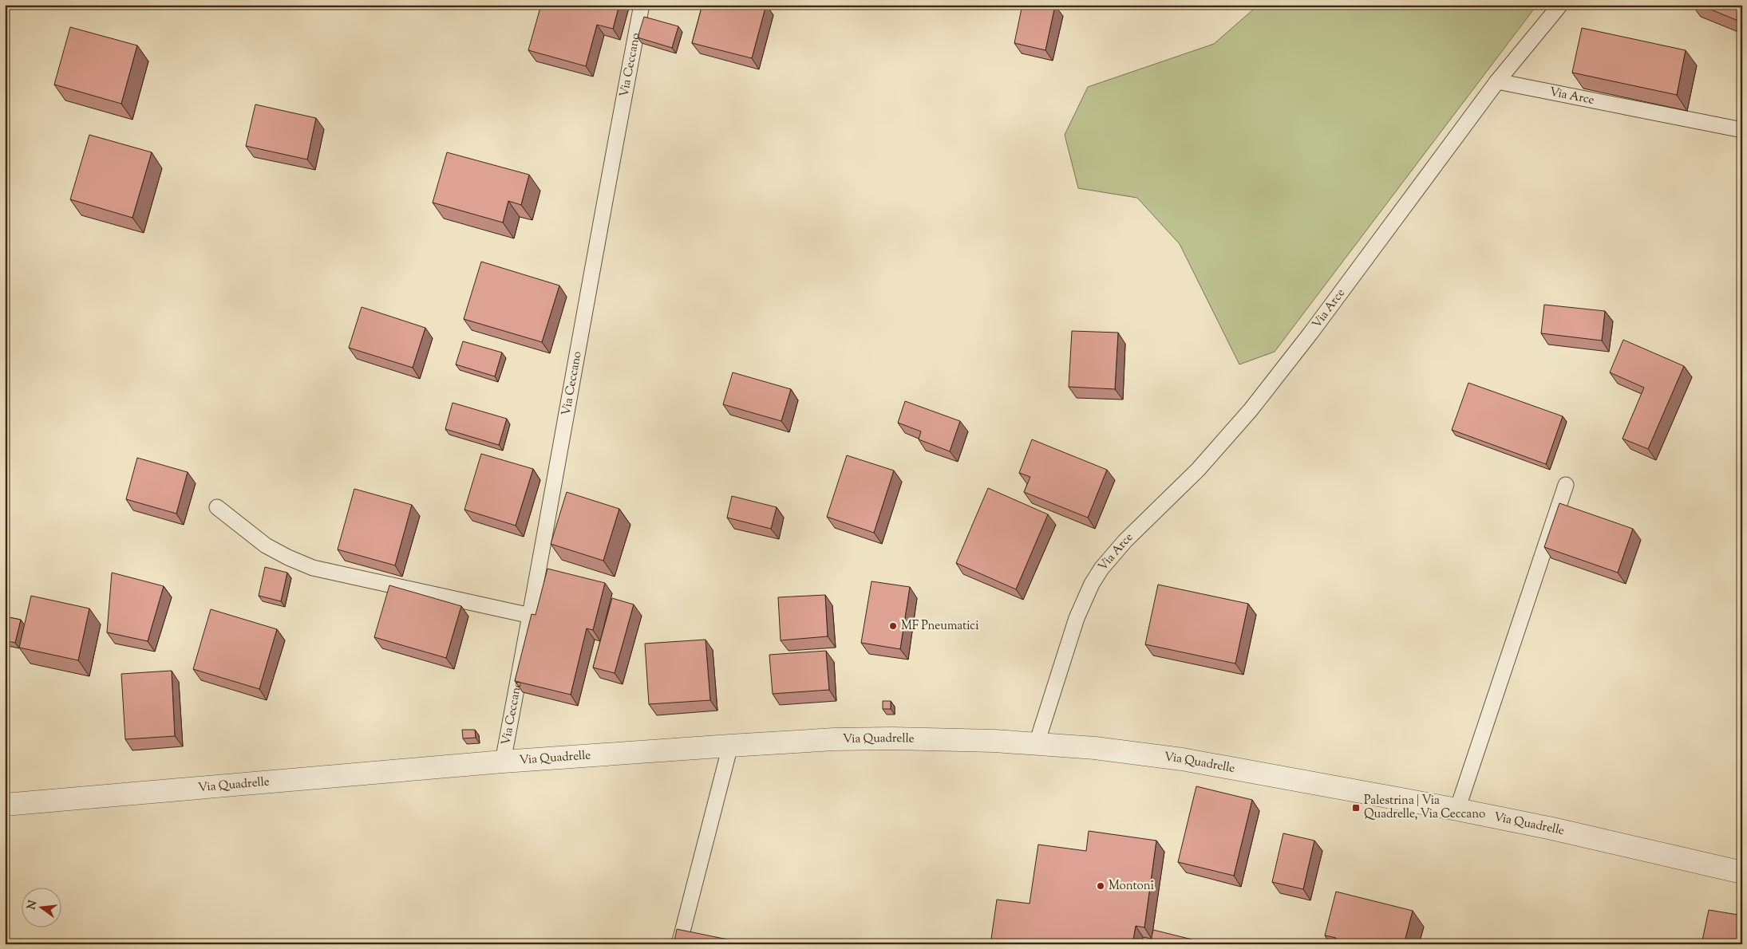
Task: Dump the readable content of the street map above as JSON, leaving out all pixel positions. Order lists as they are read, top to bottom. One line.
{"streets":{"street":["Via Quadrelle"],"lane":["Via Ceccano","Via Arce"]},"crossings":[["Via Ceccano","Via Quadrelle"],["Via Arce","Via Quadrelle"]],"places":{"other":["MF Pneumatici","Montoni"],"transit":["Palestrina | Via Quadrelle, Via Ceccano"]},"north":"left"}
